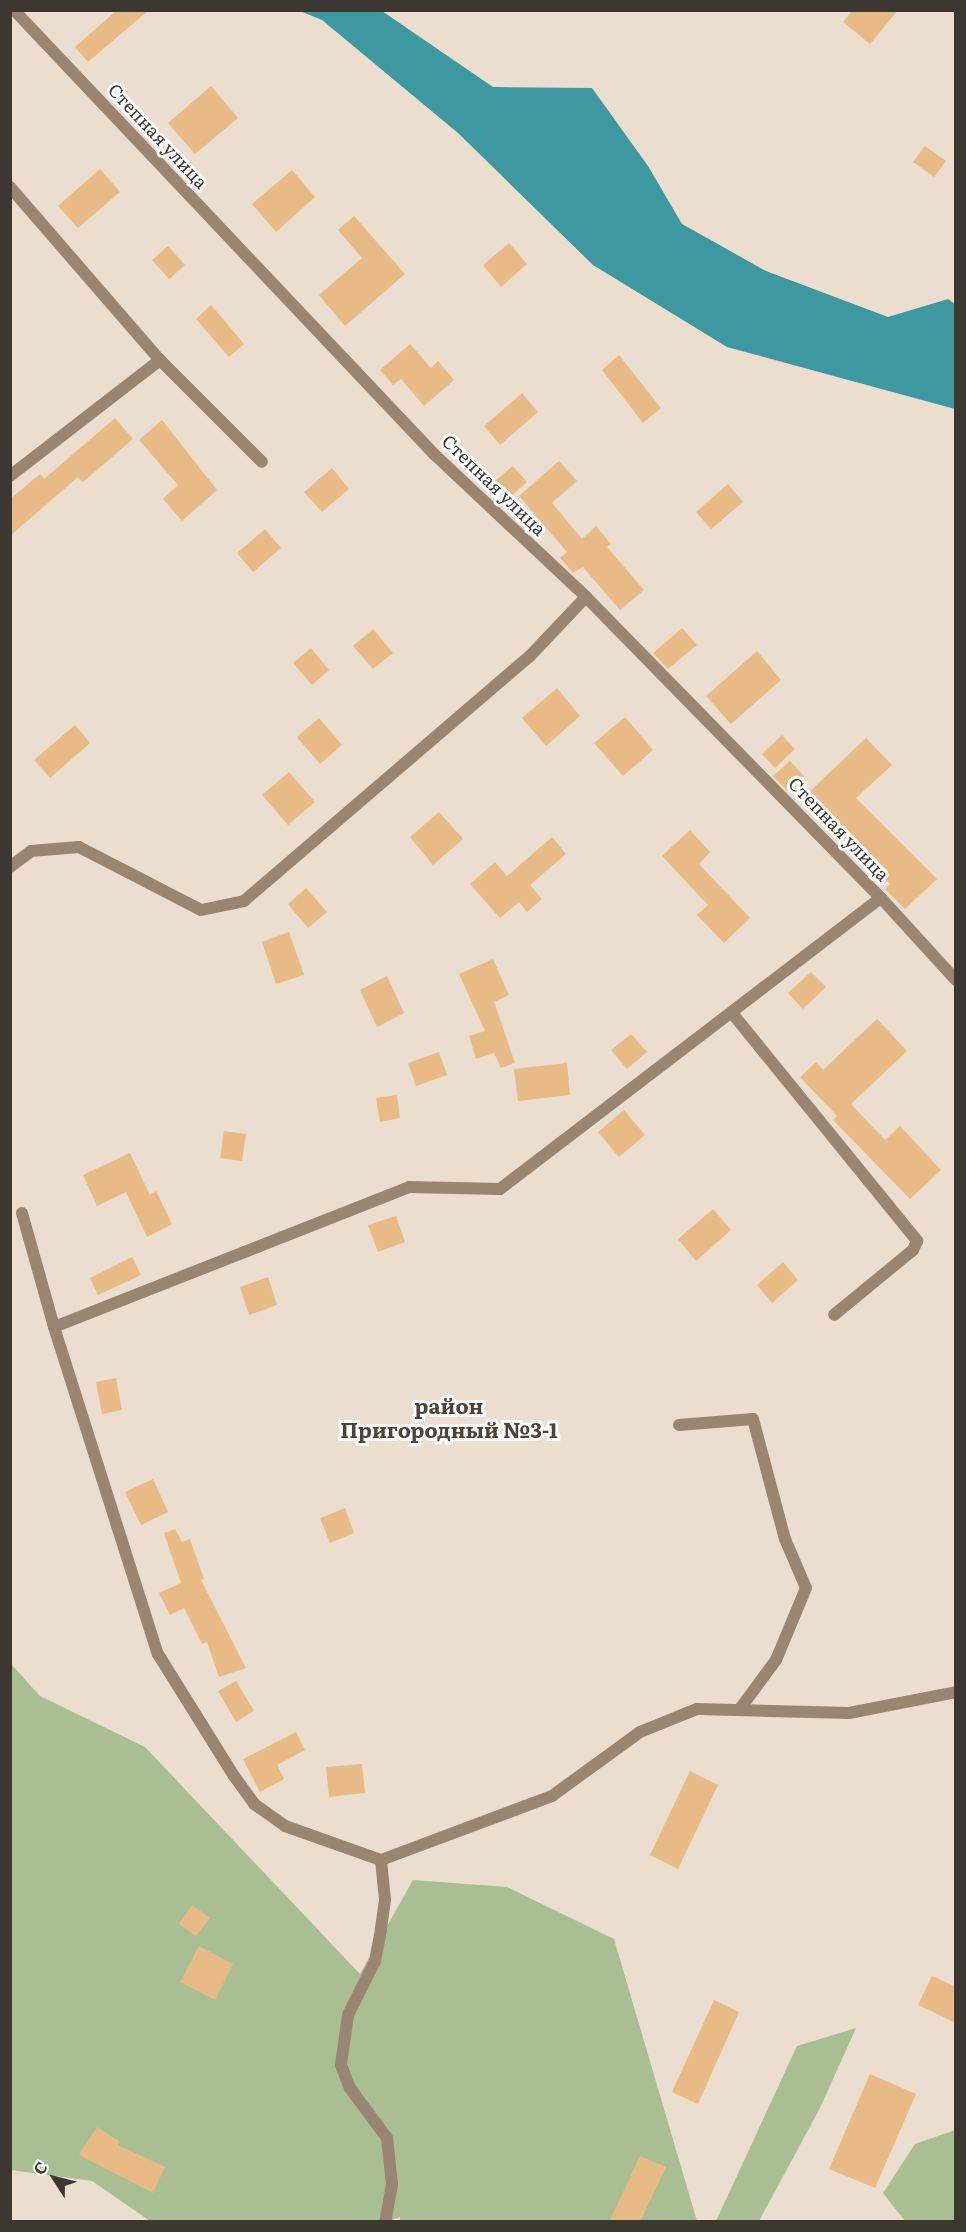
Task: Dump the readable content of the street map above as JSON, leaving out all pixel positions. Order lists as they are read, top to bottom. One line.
{"streets":{"street":["Степная улица"]},"districts":["район Пригородный №3-1"],"north":"top left"}
